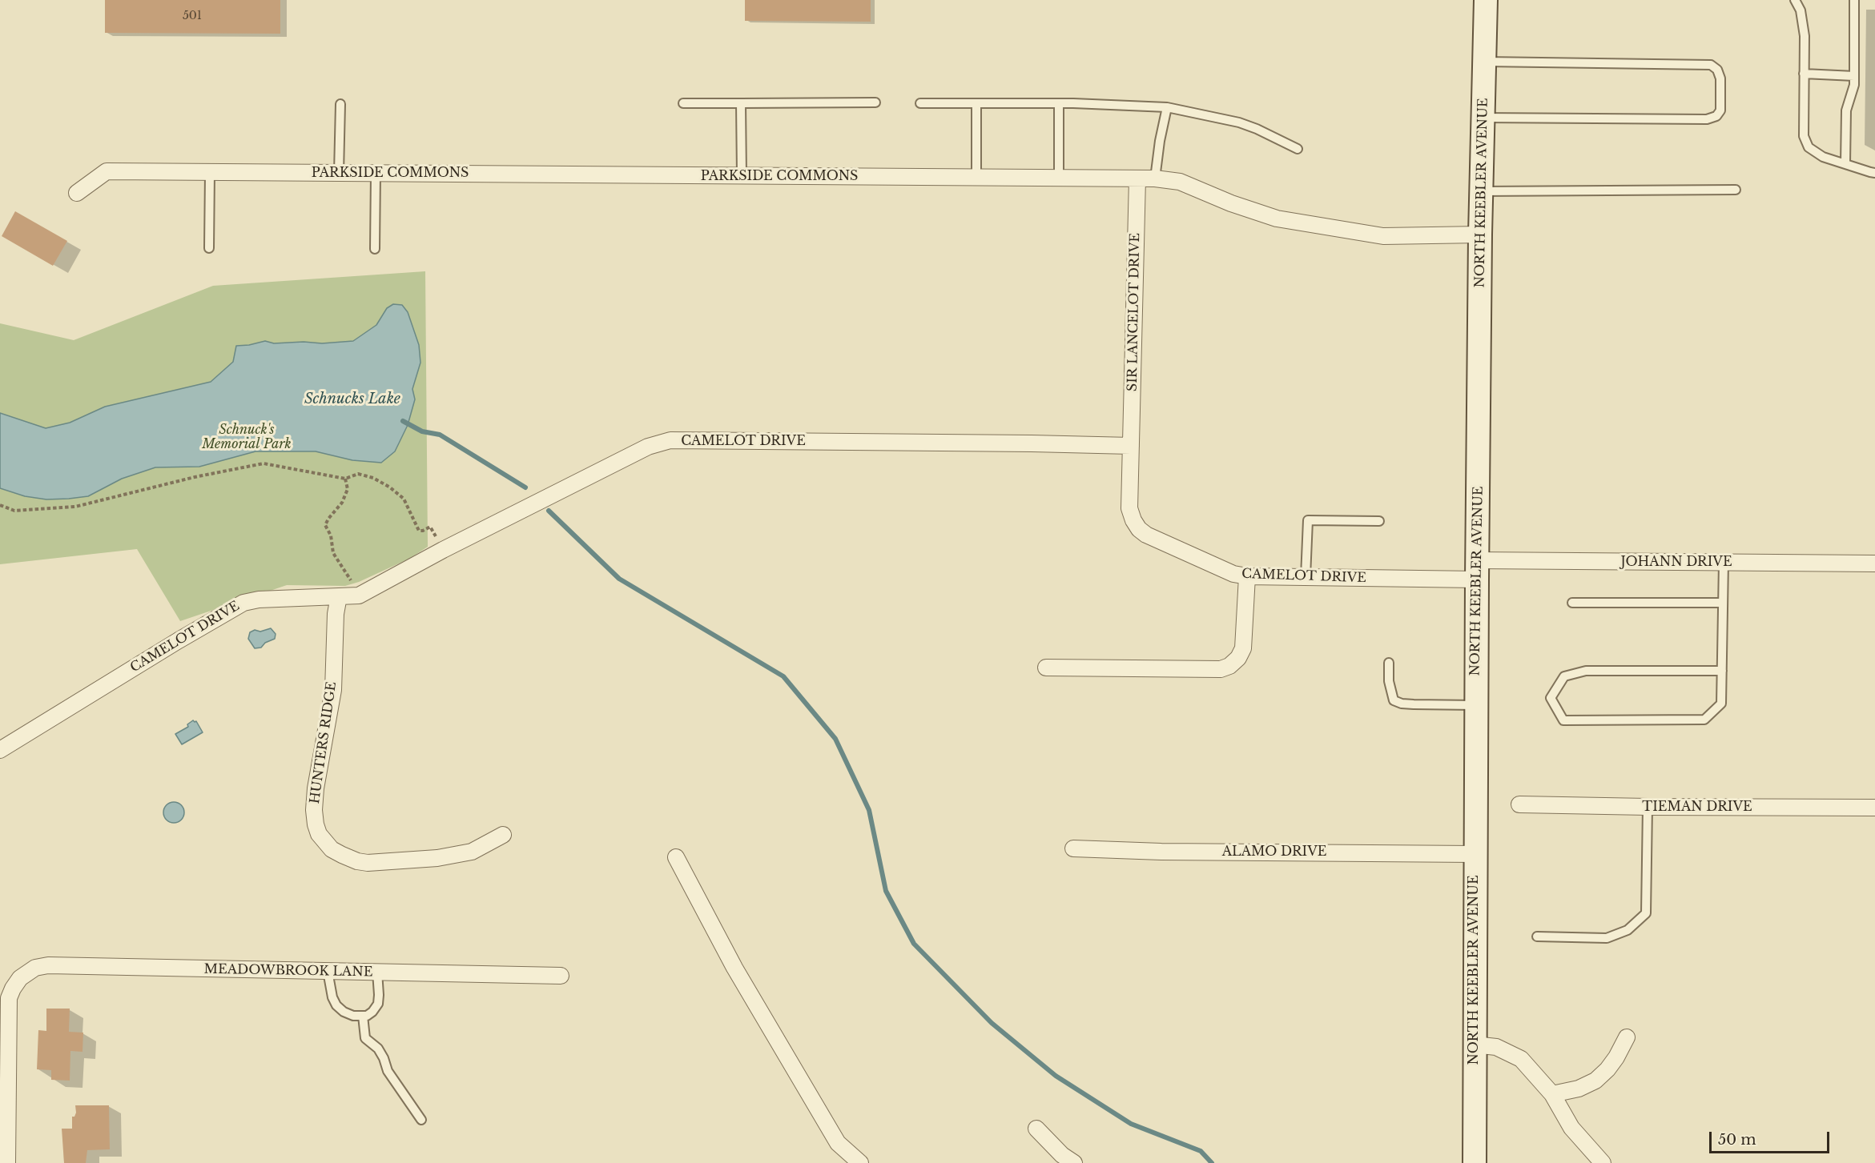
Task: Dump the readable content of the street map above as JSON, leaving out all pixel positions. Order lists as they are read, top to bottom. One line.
{"streets":{"street":["PARKSIDE COMMONS","NORTH KEEBLER AVENUE","SIR LANCELOT DRIVE","CAMELOT DRIVE","JOHANN DRIVE","HUNTERS RIDGE","TIEMAN DRIVE","ALAMO DRIVE","MEADOWBROOK LANE"]},"crossings":[["PARKSIDE COMMONS","NORTH KEEBLER AVENUE"],["PARKSIDE COMMONS","SIR LANCELOT DRIVE"],["NORTH KEEBLER AVENUE","CAMELOT DRIVE"],["NORTH KEEBLER AVENUE","JOHANN DRIVE"],["NORTH KEEBLER AVENUE","ALAMO DRIVE"],["SIR LANCELOT DRIVE","CAMELOT DRIVE"],["CAMELOT DRIVE","JOHANN DRIVE"],["CAMELOT DRIVE","HUNTERS RIDGE"]],"water":["Schnucks Lake"],"parks":["Schnuck's Memorial Park"],"house_numbers":["501"],"scale_bar":"50 m"}
